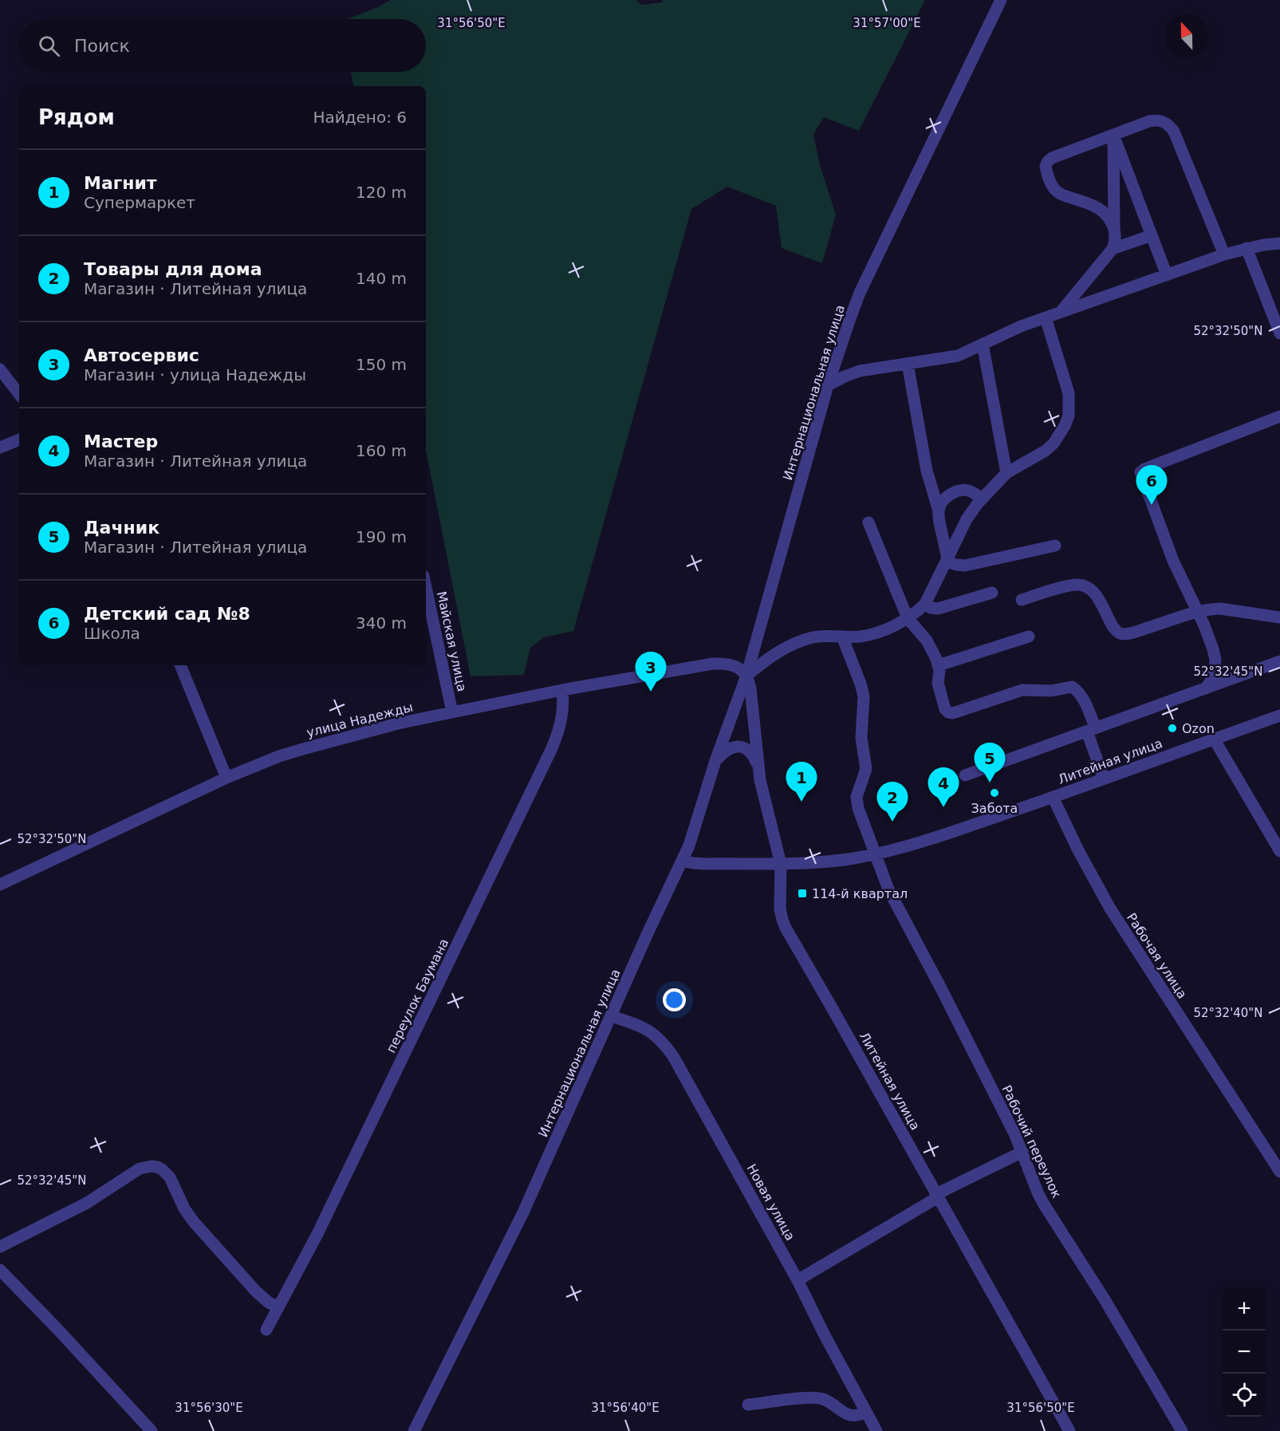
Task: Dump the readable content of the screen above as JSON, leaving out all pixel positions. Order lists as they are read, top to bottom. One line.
{"streets":{"street":["Интернациональная улица","Майская улица","улица Надежды","Литейная улица","Рабочая улица","переулок Баумана","Рабочий переулок","Новая улица"]},"crossings":[["Интернациональная улица","улица Надежды"],["Интернациональная улица","Литейная улица"],["Интернациональная улица","Новая улица"],["Майская улица","улица Надежды"],["улица Надежды","переулок Баумана"],["Литейная улица","Рабочая улица"],["Литейная улица","Рабочий переулок"]],"places":{"other":["Ozon","Забота"],"transit":["114-й квартал"]},"north":"top","page":{"search":"Поиск","heading":["Рядом","Найдено: 6"],"list":[{"mark":"1","name":"Магнит","note":"Супермаркет","value":"120 m"},{"mark":"2","name":"Товары для дома","note":"Магазин · Литейная улица","value":"140 m"},{"mark":"3","name":"Автосервис","note":"Магазин · улица Надежды","value":"150 m"},{"mark":"4","name":"Мастер","note":"Магазин · Литейная улица","value":"160 m"},{"mark":"5","name":"Дачник","note":"Магазин · Литейная улица","value":"190 m"},{"mark":"6","name":"Детский сад №8","note":"Школа","value":"340 m"}],"pins":["6","3","5","1","4","2"],"map_buttons":["+","−"]},"coordinates":["31°56'50\"E","31°57'00\"E","52°32'50\"N","52°32'45\"N","52°32'40\"N","31°56'30\"E","31°56'40\"E"]}
